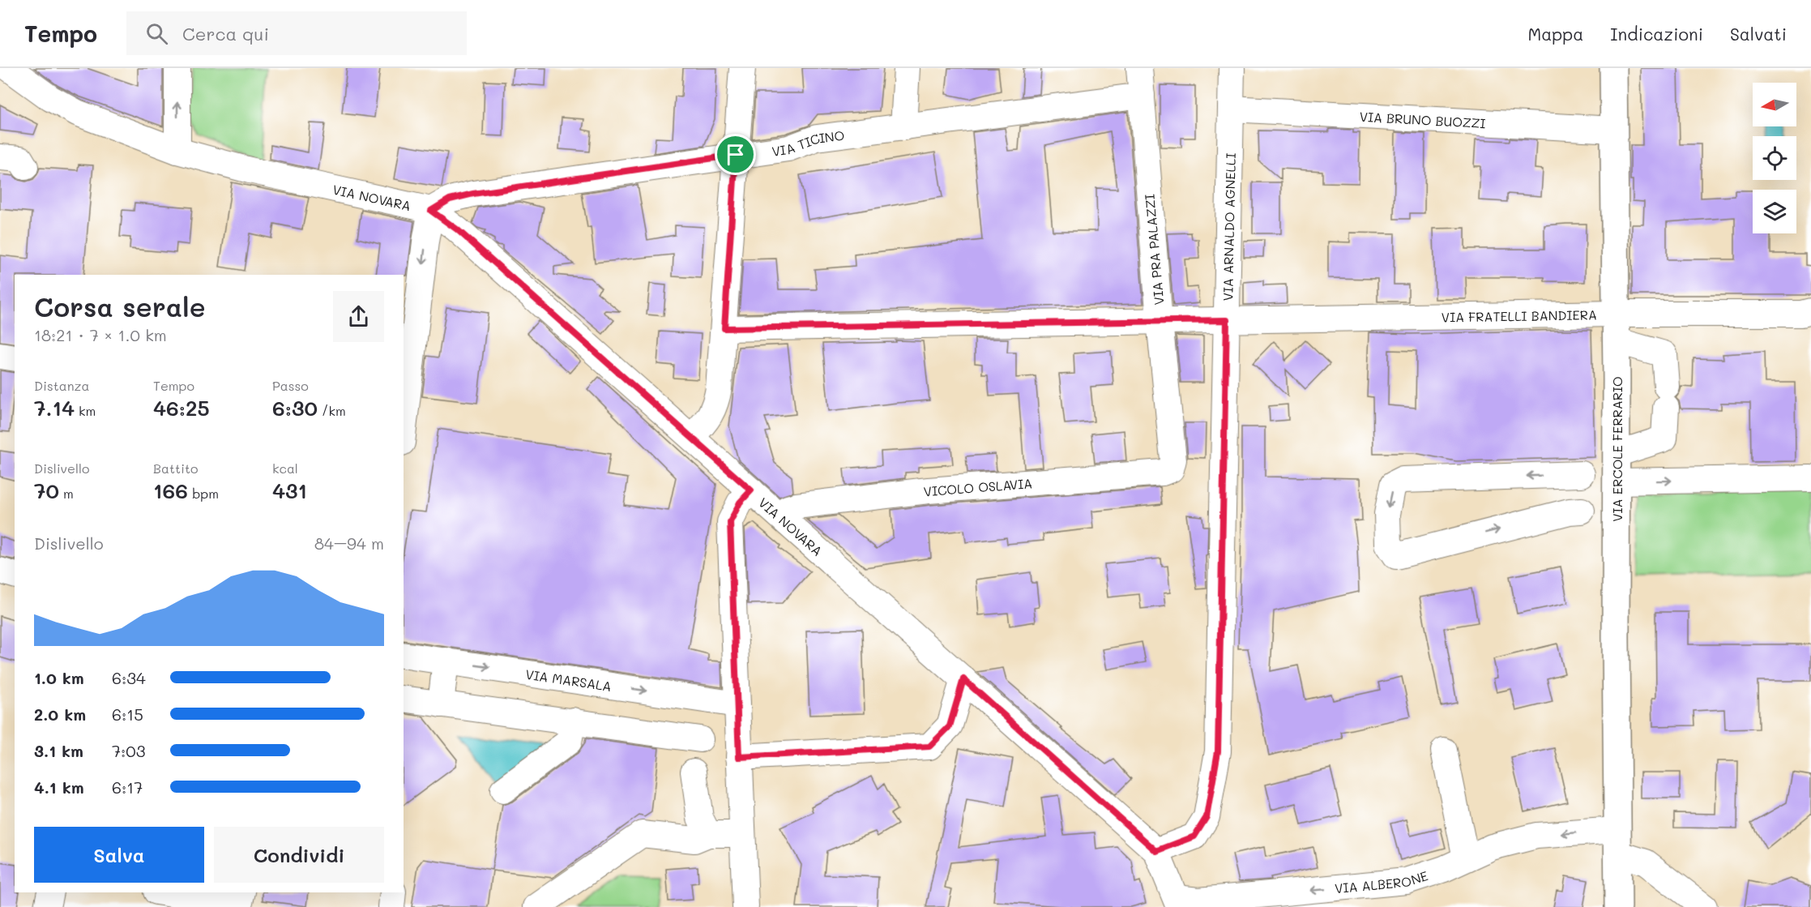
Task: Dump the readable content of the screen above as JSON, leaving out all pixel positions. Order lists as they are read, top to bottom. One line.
{"streets":{"main road":["VIA ERCOLE FERRARIO"],"street":["VIA BRUNO BUOZZI","VIA TICINO","VIA NOVARA","VIA ARNALDO AGNELLI","VIA PRA PALAZZI","VIA FRATELLI BANDIERA","VICOLO OSLAVIA","VIA MARSALA","VIA ALBERONE"]},"crossings":[["VIA BRUNO BUOZZI","VIA ARNALDO AGNELLI"],["VIA BRUNO BUOZZI","VIA ERCOLE FERRARIO"],["VIA TICINO","VIA NOVARA"],["VIA TICINO","VIA PRA PALAZZI"],["VIA NOVARA","VIA ARNALDO AGNELLI"],["VIA NOVARA","VICOLO OSLAVIA"],["VIA NOVARA","VIA ALBERONE"],["VIA ARNALDO AGNELLI","VIA FRATELLI BANDIERA"],["VIA PRA PALAZZI","VIA FRATELLI BANDIERA"],["VIA PRA PALAZZI","VICOLO OSLAVIA"],["VIA FRATELLI BANDIERA","VIA ERCOLE FERRARIO"],["VIA ERCOLE FERRARIO","VIA ALBERONE"]],"one_way":["VIA ALBERONE"],"north":"left","page":{"header":"Tempo","search":"Cerca qui","nav":["Mappa","Indicazioni","Salvati"],"heading":["Corsa serale","18:21 · 7 × 1.0 km"],"stats":[["Distanza","7.14 km"],["Tempo","46:25"],["Passo","6:30 /km"],["Dislivello","70 m"],["Battito","166 bpm"],["kcal","431"]],"chart":["Dislivello","84–94 m"],"list":[{"name":"1.0 km","note":"6:34"},{"name":"2.0 km","note":"6:15"},{"name":"3.1 km","note":"7:03"},{"name":"4.1 km","note":"6:17"}],"buttons":["Salva","Condividi"]}}
